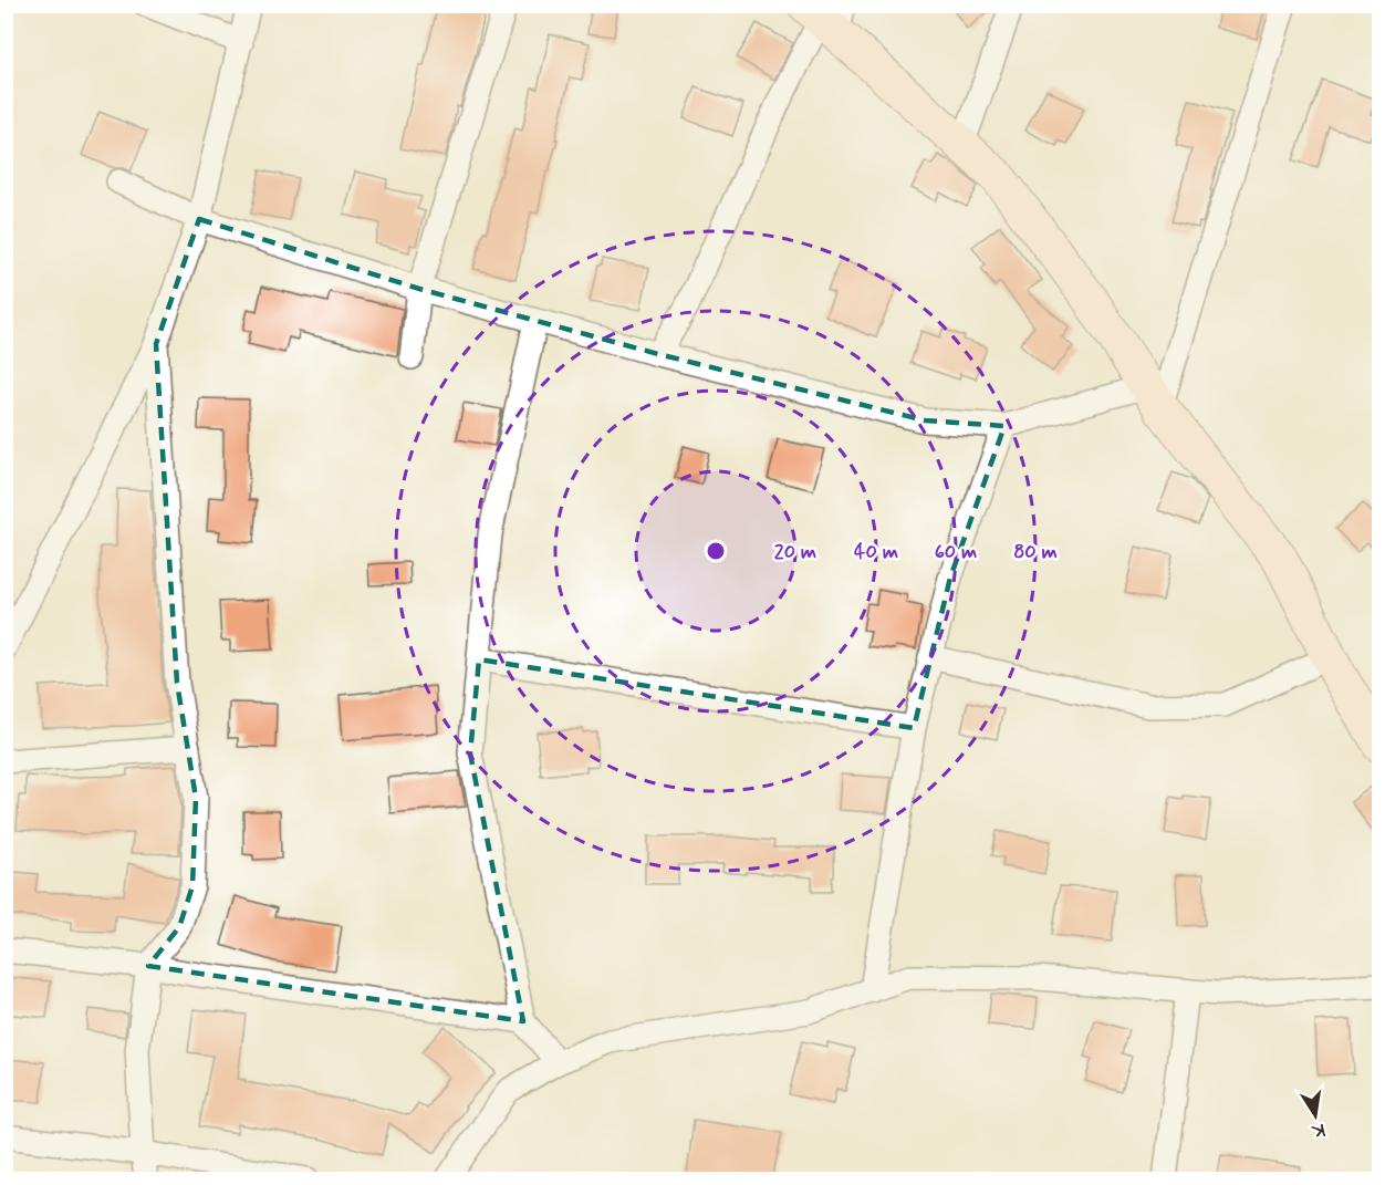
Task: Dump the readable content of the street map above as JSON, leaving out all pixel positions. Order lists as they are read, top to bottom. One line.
{"north":"bottom","rings":["20 m","40 m","60 m","80 m"]}
